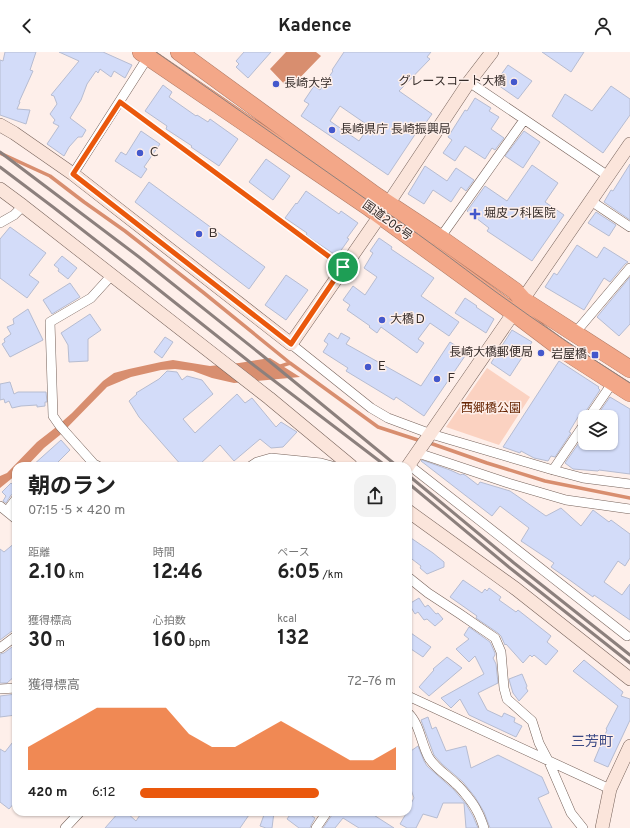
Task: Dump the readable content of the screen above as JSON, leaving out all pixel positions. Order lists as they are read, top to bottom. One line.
{"streets":{"highway":["国道206号"]},"districts":["三芳町"],"parks":["西郷橋公園"],"places":{"other":["グレースコート大橋","長崎大学","長崎県庁 長崎振興局","Ｃ","Ｂ","大橋Ｄ","長崎大橋郵便局","Ｅ","Ｆ"],"health":["堀皮フ科医院"],"transit":["岩屋橋"]},"page":{"header":"Kadence","heading":["朝のラン","07:15 · 5 × 420 m"],"stats":[["距離","2.10 km"],["時間","12:46"],["ペース","6:05 /km"],["獲得標高","30 m"],["心拍数","160 bpm"],["kcal","132"]],"chart":["獲得標高","72–76 m"],"list":[{"name":"420 m","note":"6:12"}]}}
